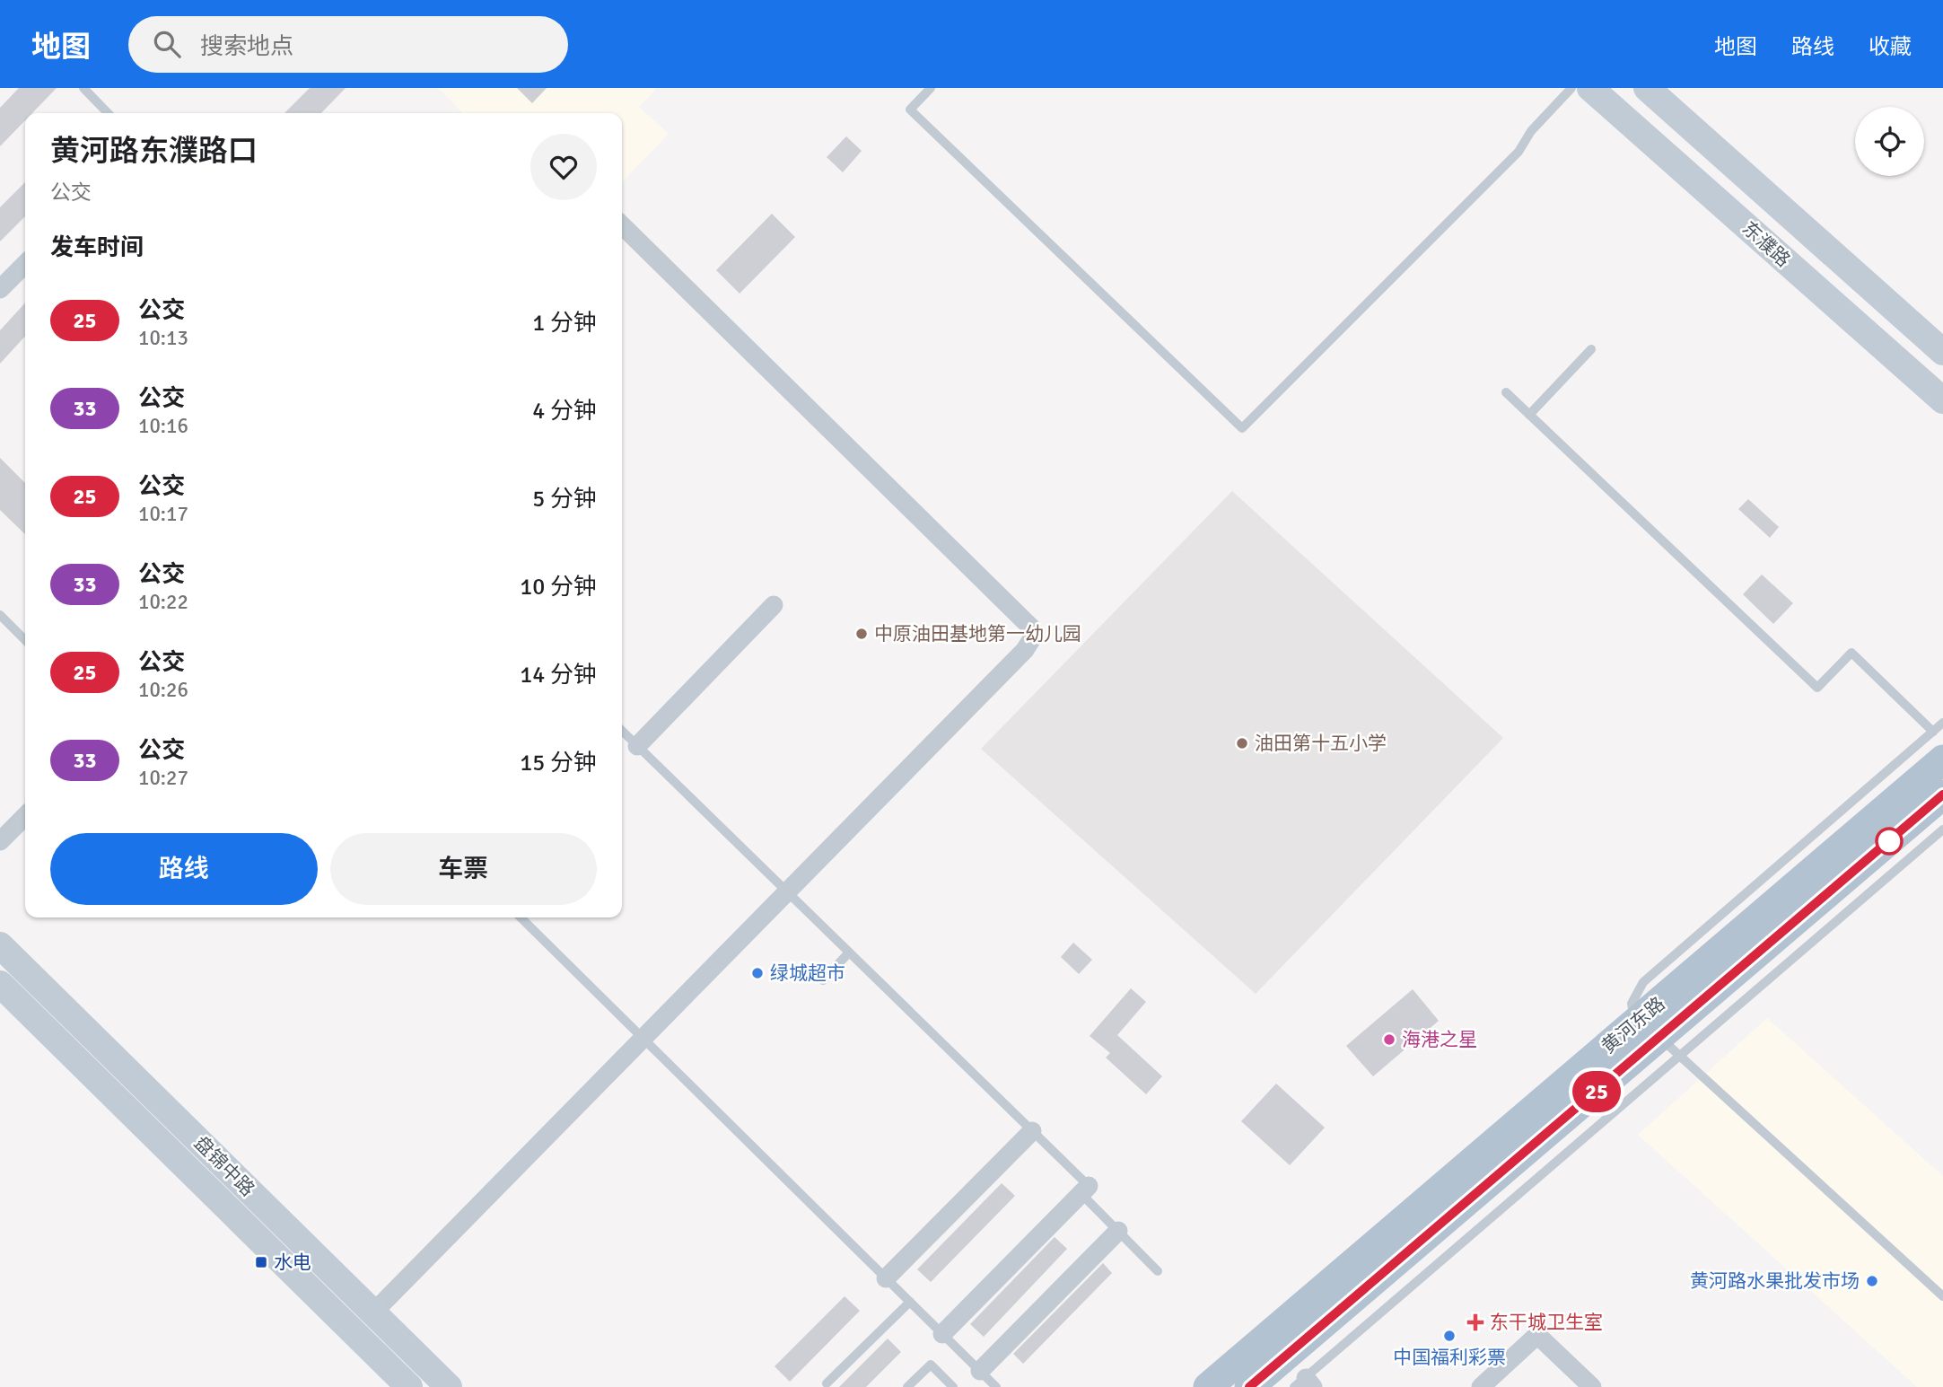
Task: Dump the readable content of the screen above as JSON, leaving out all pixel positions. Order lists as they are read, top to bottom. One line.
{"streets":{"main road":["东濮路","黄河东路","盘锦中路"]},"places":{"other":["中原油田基地第一幼儿园","油田第十五小学","绿城超市","海港之星","黄河路水果批发市场","中国福利彩票"],"transit":["水电"],"health":["东干城卫生室"]},"lines":["bus line 25"],"page":{"header":"地图","search":"搜索地点","nav":["地图","路线","收藏"],"on_map":"25","heading":[["黄河路东濮路口","公交"],"发车时间"],"list":[{"mark":"25","name":"公交","note":"10:13","value":"1 分钟"},{"mark":"33","name":"公交","note":"10:16","value":"4 分钟"},{"mark":"25","name":"公交","note":"10:17","value":"5 分钟"},{"mark":"33","name":"公交","note":"10:22","value":"10 分钟"},{"mark":"25","name":"公交","note":"10:26","value":"14 分钟"},{"mark":"33","name":"公交","note":"10:27","value":"15 分钟"}],"buttons":["路线","车票"]}}
